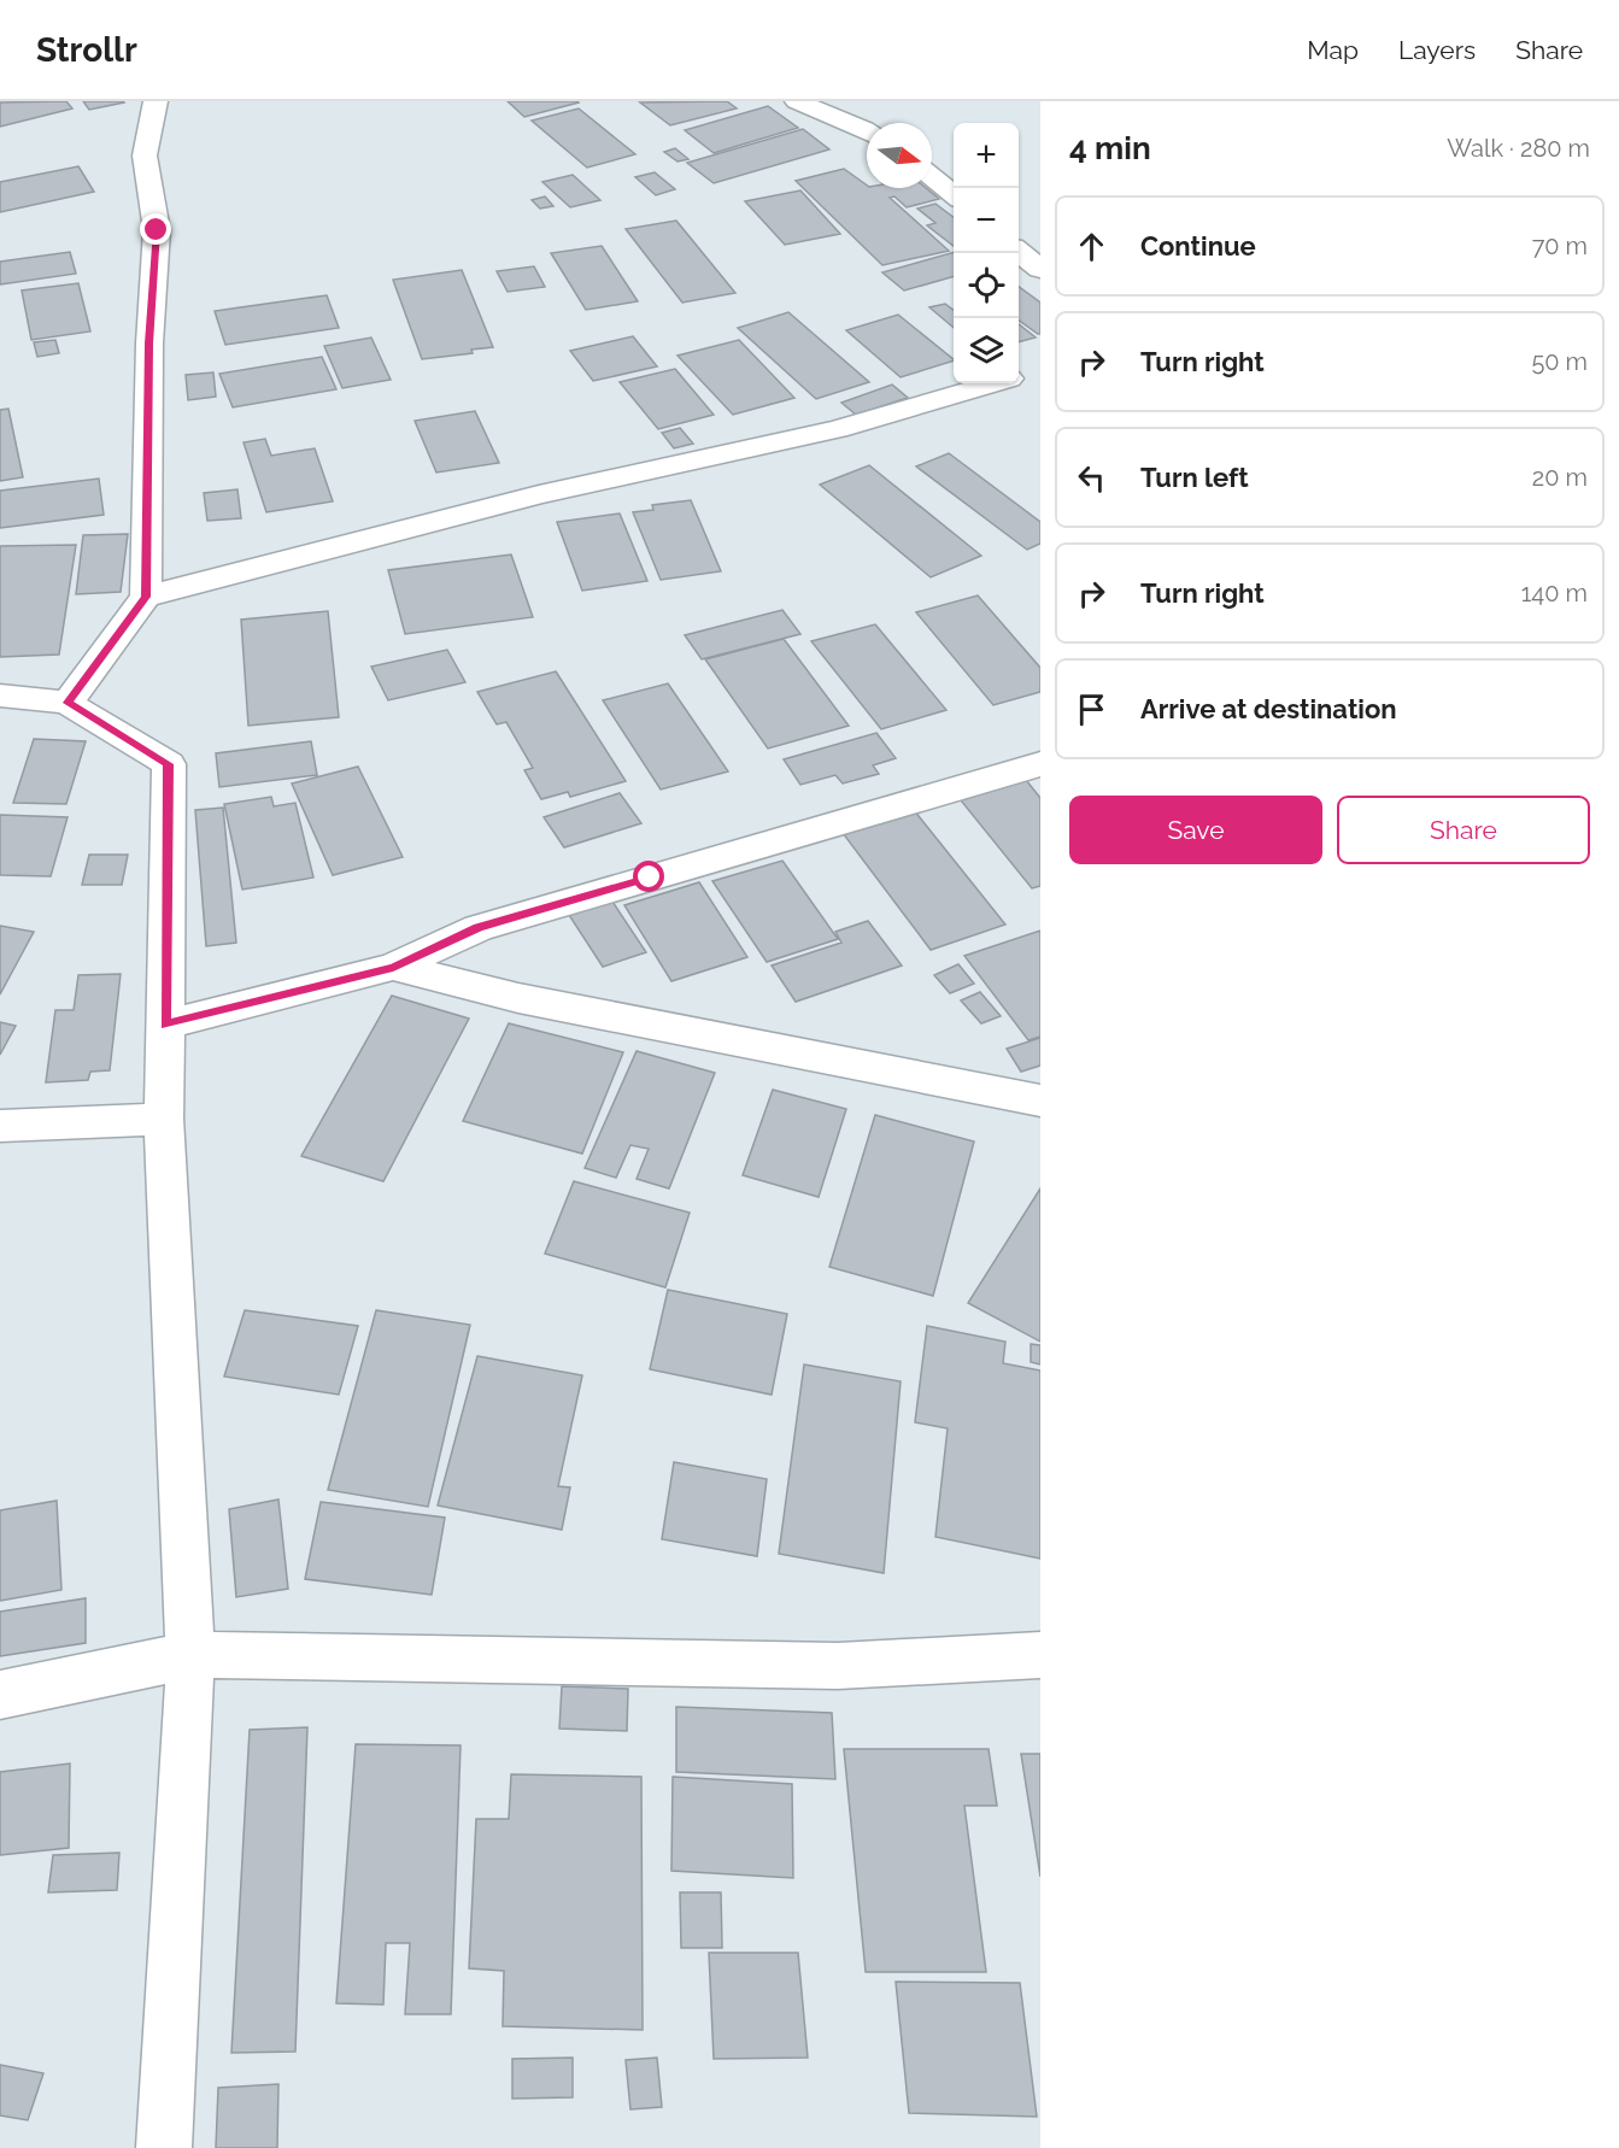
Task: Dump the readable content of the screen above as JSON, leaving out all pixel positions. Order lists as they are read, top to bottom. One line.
{"north":"right","page":{"header":"Strollr","nav":["Map","Layers","Share"],"heading":["4 min","Walk · 280 m"],"map_buttons":["+","−"],"list":[["Continue","70 m"],["Turn right","50 m"],["Turn left","20 m"],["Turn right","140 m"],"Arrive at destination"],"buttons":["Save","Share"]}}
